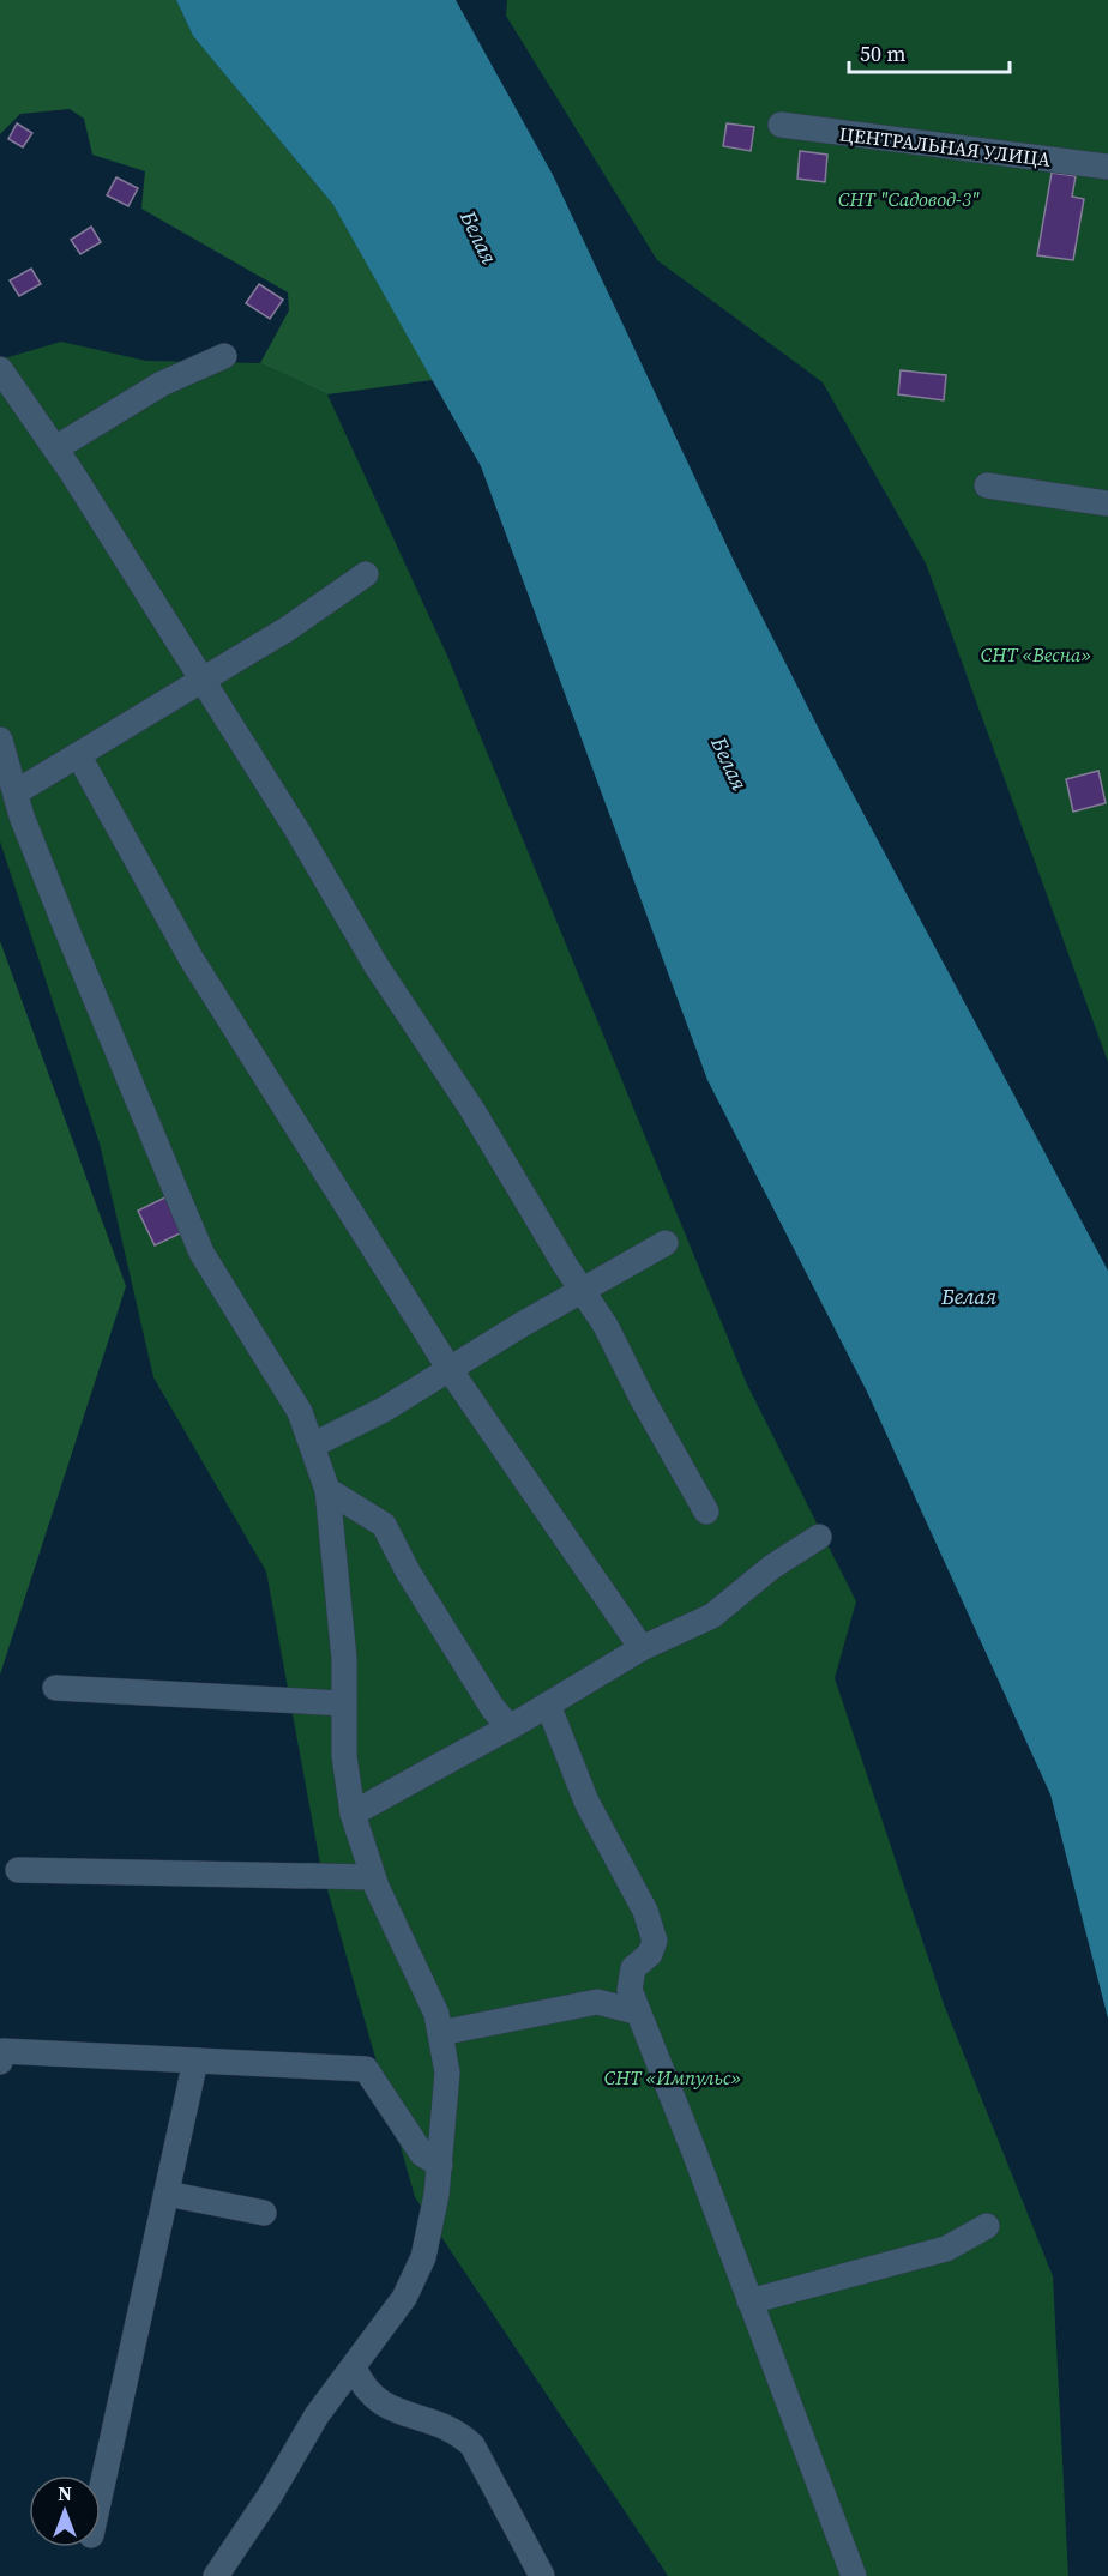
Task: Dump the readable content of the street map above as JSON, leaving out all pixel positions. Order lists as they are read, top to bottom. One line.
{"streets":{"street":["ЦЕНТРАЛЬНАЯ УЛИЦА"]},"water":["Белая"],"parks":["СНТ \"Садовод-3\"","СНТ «Весна»","СНТ «Импульс»"],"scale_bar":"50 m","north":"top"}
